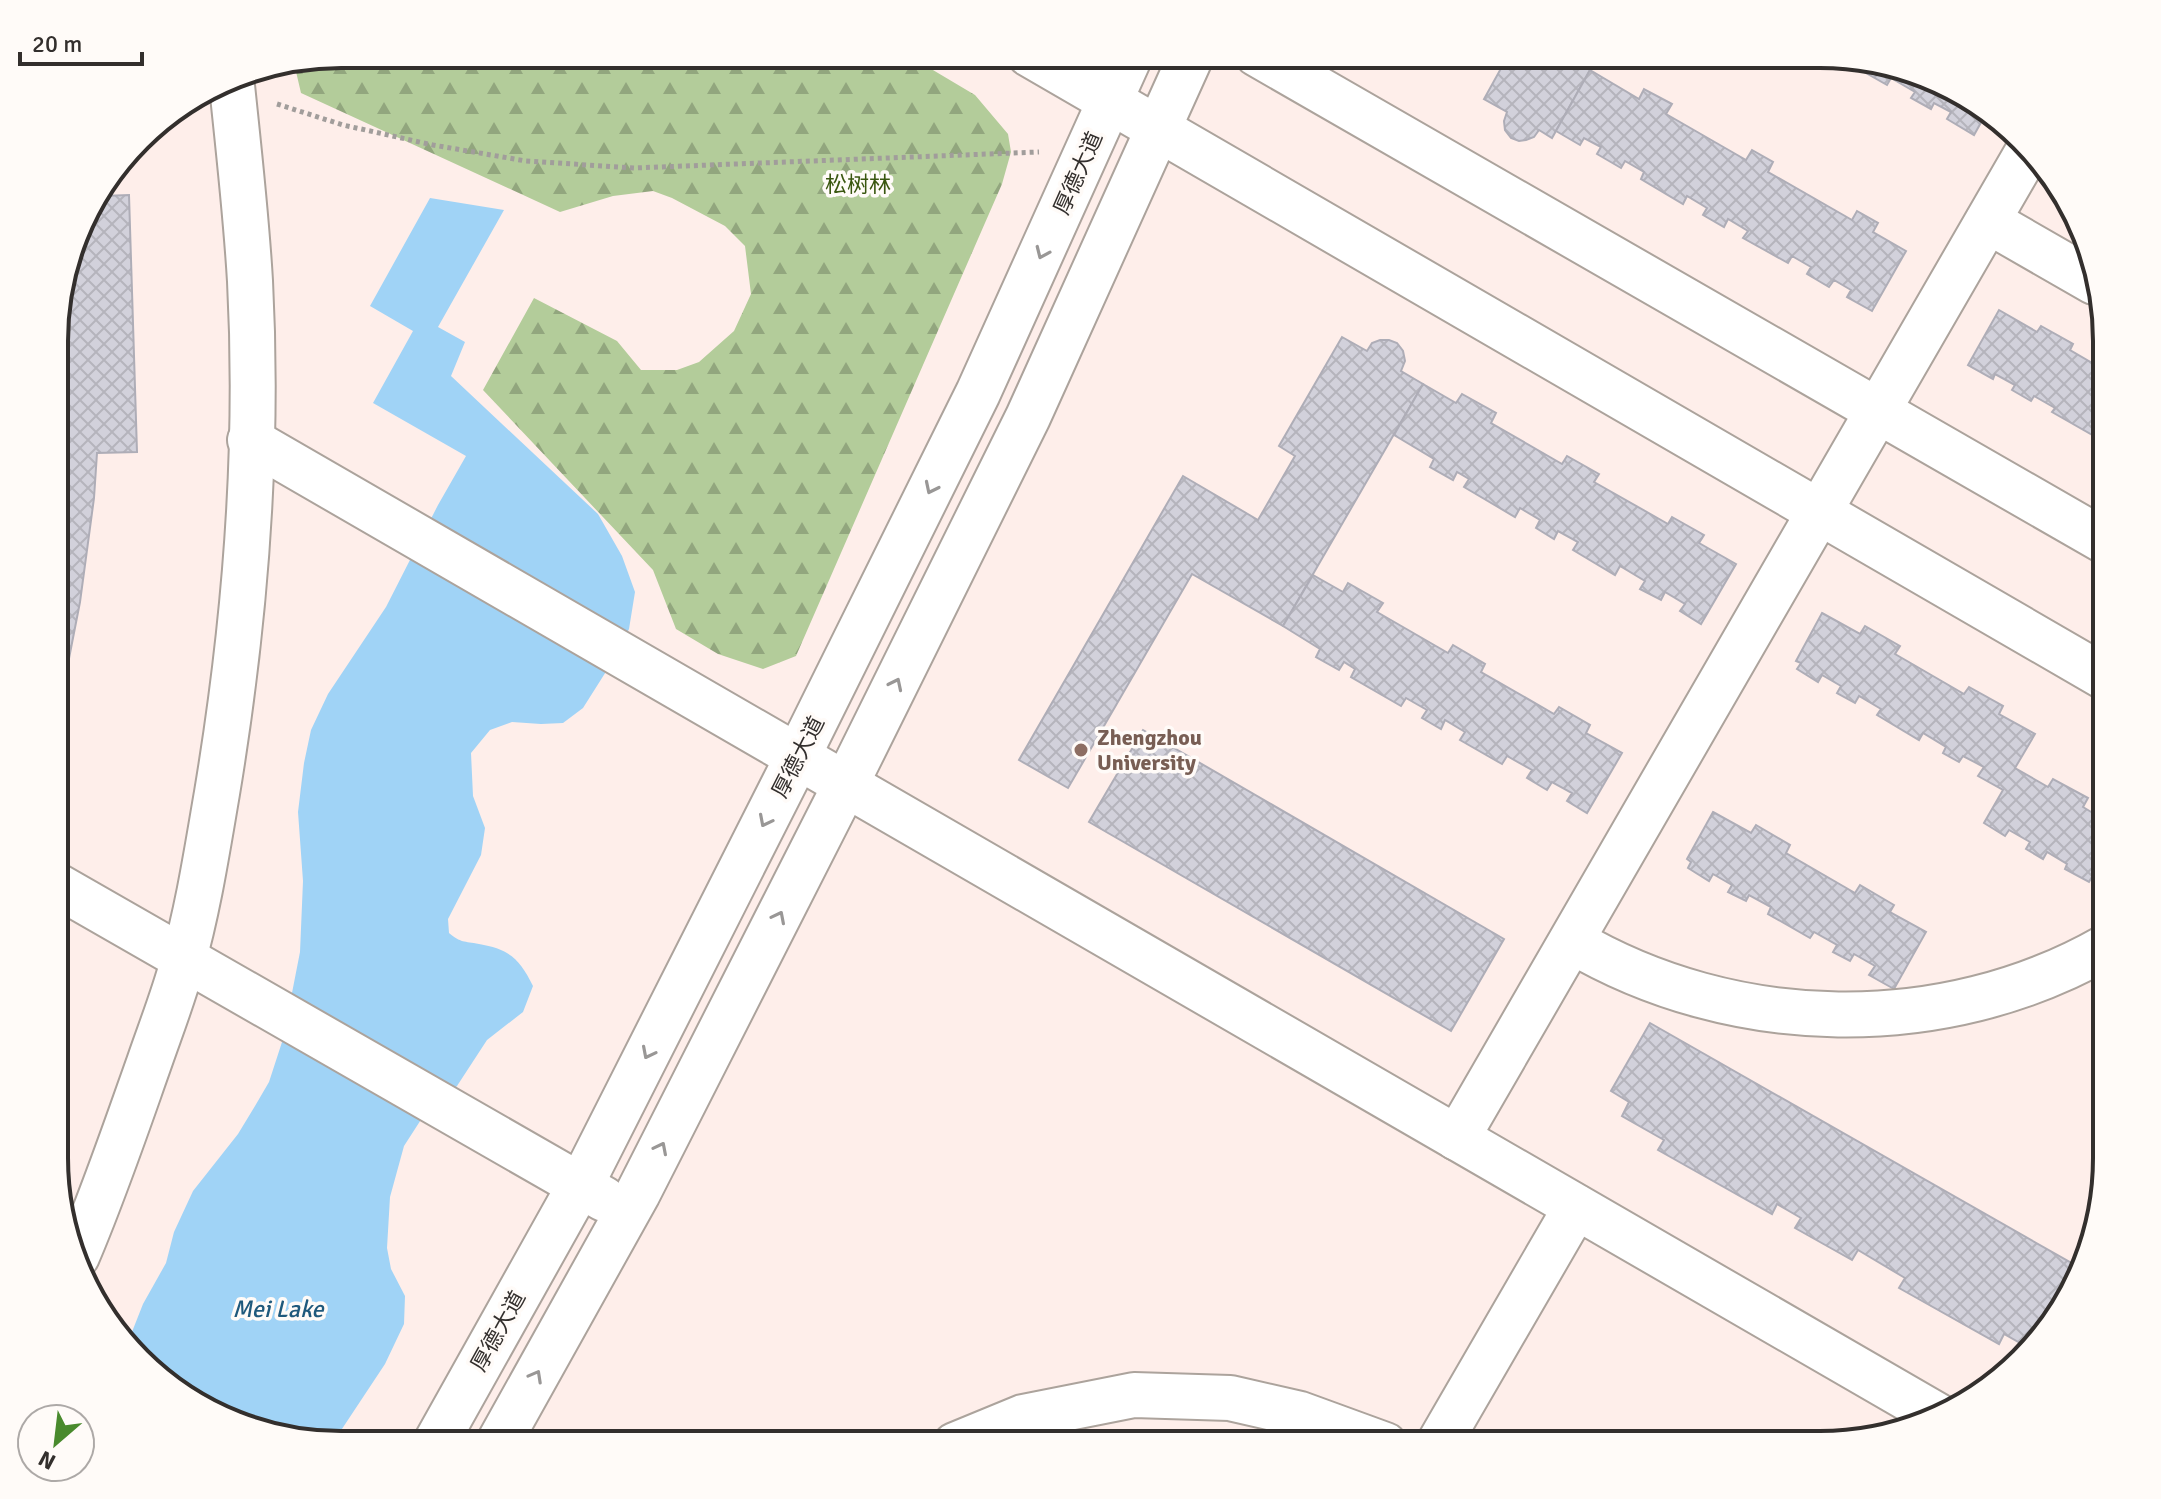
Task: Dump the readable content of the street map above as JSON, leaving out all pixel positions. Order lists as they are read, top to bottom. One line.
{"streets":{"lane":["厚德大道"]},"water":["Mei Lake"],"parks":["松树林"],"places":["Zhengzhou University"],"scale_bar":"20 m","north":"bottom left"}
